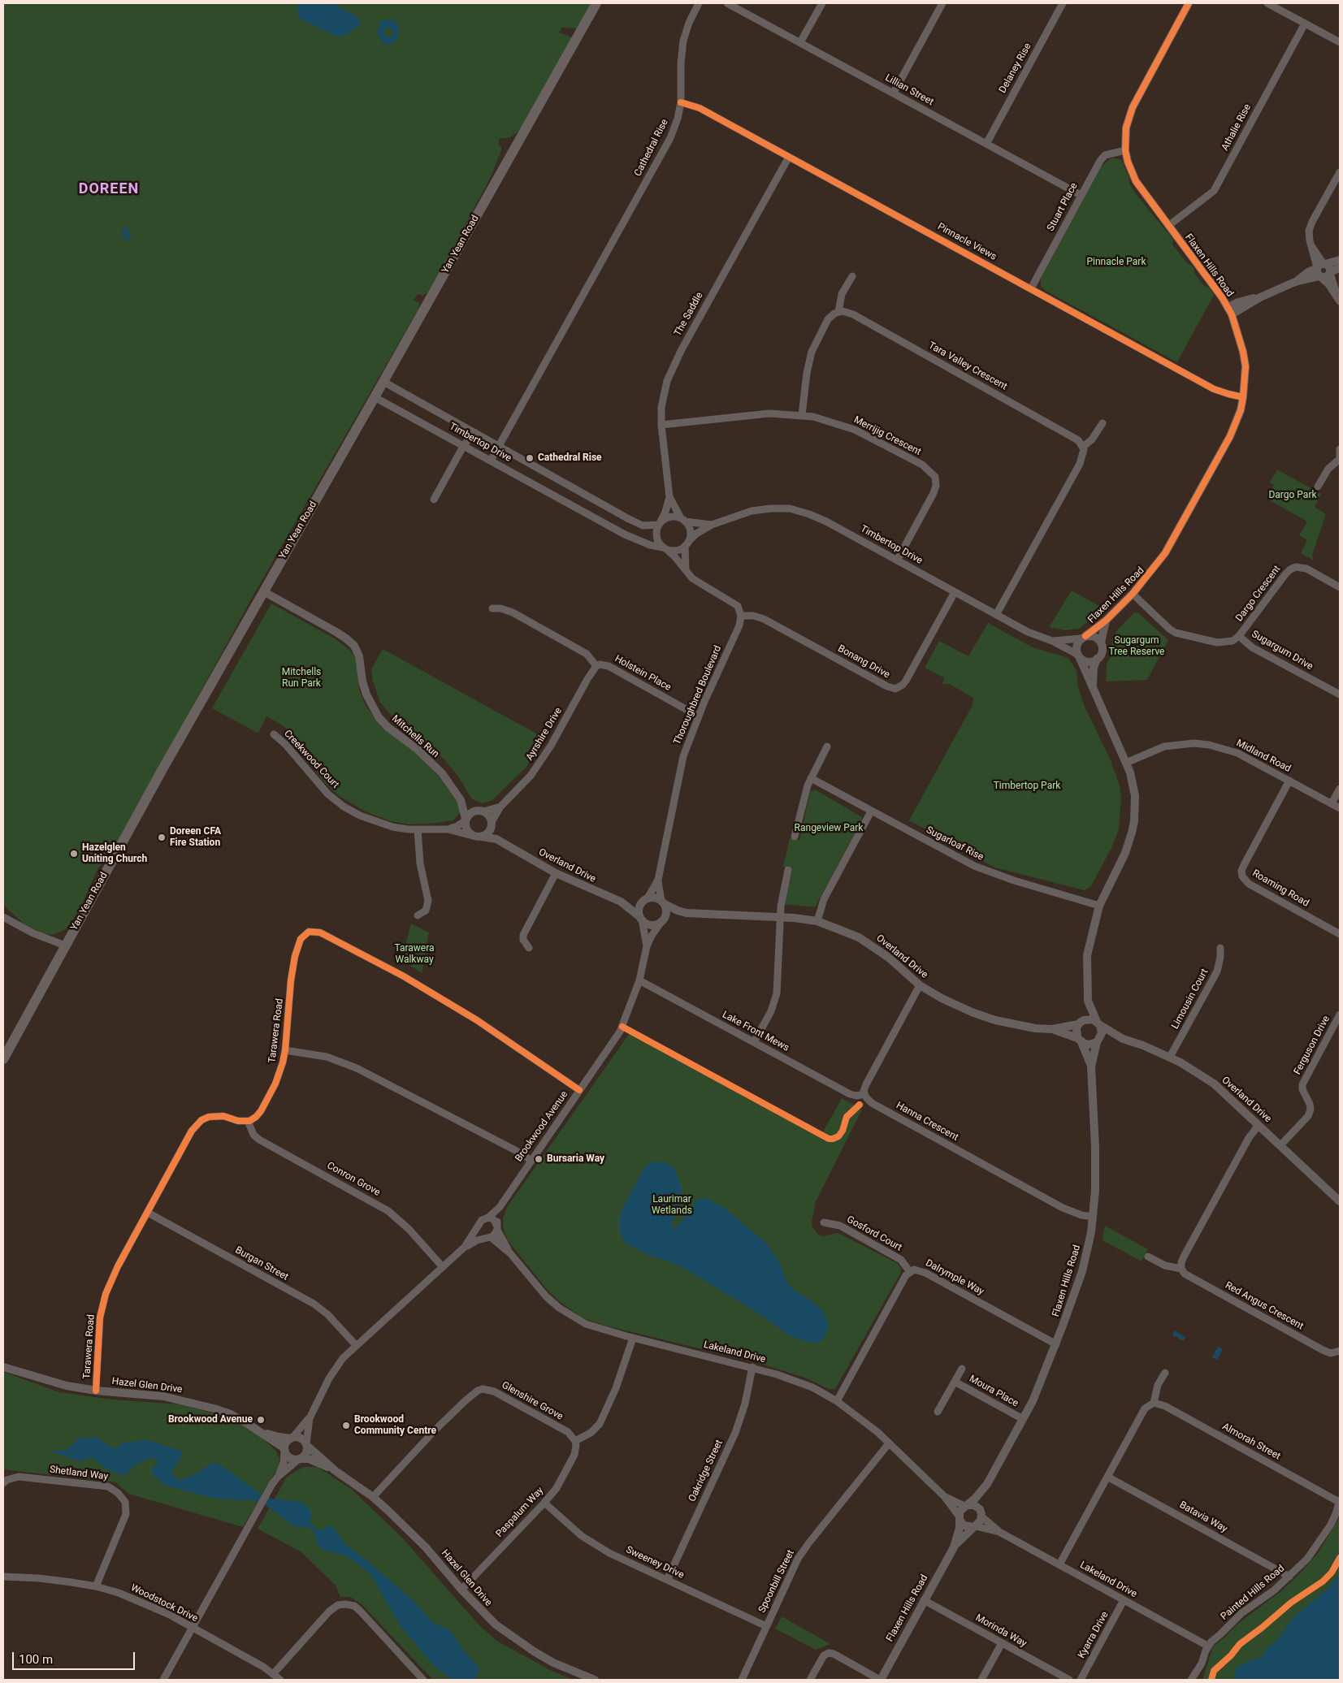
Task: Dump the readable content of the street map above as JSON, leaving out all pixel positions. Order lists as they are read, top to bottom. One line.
{"streets":{"main road":["Yan Yean Road"],"street":["Delaney Rise","Lillian Street","Athalie Rise","Cathedral Rise","Stuart Place","Pinnacle Views","Flaxen Hills Road","The Saddle","Tara Valley Crescent","Merrijig Crescent","Timbertop Drive","Dargo Crescent","Sugargum Drive","Bonang Drive","Holstein Place","Thoroughbred Boulevard","Ayrshire Drive","Mitchells Run","Midland Road","Creekwood Court","Sugarloaf Rise","Overland Drive","Roaming Road","Limousin Court","Tarawera Road","Lake Front Mews","Ferguson Drive","Hanna Crescent","Brookwood Avenue","Conron Grove","Gosford Court","Burgan Street","Dalrymple Way","Red Angus Crescent","Lakeland Drive","Hazel Glen Drive","Moura Place","Glenshire Grove","Almorah Street","Oakridge Street","Shetland Way","Paspalum Way","Batavia Way","Sweeney Drive","Spoonbill Street","Painted Hills Road","Woodstock Drive","Morinda Way","Kyarra Drive"]},"crossings":[["Delaney Rise","Lillian Street"],["Lillian Street","Stuart Place"],["Athalie Rise","Flaxen Hills Road"],["Cathedral Rise","Pinnacle Views"],["Cathedral Rise","Timbertop Drive"],["Stuart Place","Pinnacle Views"],["Stuart Place","Flaxen Hills Road"],["Pinnacle Views","Flaxen Hills Road"],["Pinnacle Views","The Saddle"],["Yan Yean Road","Timbertop Drive"],["Yan Yean Road","Mitchells Run"],["Flaxen Hills Road","Timbertop Drive"],["Flaxen Hills Road","Sugargum Drive"],["Flaxen Hills Road","Overland Drive"],["Flaxen Hills Road","Hanna Crescent"],["Flaxen Hills Road","Dalrymple Way"],["Flaxen Hills Road","Lakeland Drive"],["Flaxen Hills Road","Moura Place"],["Flaxen Hills Road","Morinda Way"],["The Saddle","Merrijig Crescent"],["The Saddle","Timbertop Drive"],["Merrijig Crescent","Timbertop Drive"],["Timbertop Drive","Bonang Drive"],["Dargo Crescent","Sugargum Drive"],["Bonang Drive","Thoroughbred Boulevard"],["Holstein Place","Thoroughbred Boulevard"],["Holstein Place","Ayrshire Drive"],["Thoroughbred Boulevard","Overland Drive"],["Thoroughbred Boulevard","Brookwood Avenue"],["Ayrshire Drive","Mitchells Run"],["Ayrshire Drive","Creekwood Court"],["Ayrshire Drive","Overland Drive"],["Mitchells Run","Creekwood Court"],["Mitchells Run","Overland Drive"],["Midland Road","Roaming Road"],["Creekwood Court","Overland Drive"],["Overland Drive","Limousin Court"],["Overland Drive","Ferguson Drive"],["Overland Drive","Brookwood Avenue"],["Tarawera Road","Brookwood Avenue"],["Tarawera Road","Conron Grove"],["Tarawera Road","Burgan Street"],["Tarawera Road","Hazel Glen Drive"],["Lake Front Mews","Hanna Crescent"],["Lake Front Mews","Brookwood Avenue"],["Brookwood Avenue","Lakeland Drive"],["Gosford Court","Dalrymple Way"],["Dalrymple Way","Lakeland Drive"],["Lakeland Drive","Oakridge Street"],["Lakeland Drive","Spoonbill Street"],["Lakeland Drive","Painted Hills Road"],["Lakeland Drive","Kyarra Drive"],["Hazel Glen Drive","Glenshire Grove"],["Hazel Glen Drive","Paspalum Way"],["Glenshire Grove","Paspalum Way"],["Almorah Street","Painted Hills Road"],["Oakridge Street","Sweeney Drive"],["Shetland Way","Woodstock Drive"],["Paspalum Way","Sweeney Drive"],["Batavia Way","Painted Hills Road"],["Sweeney Drive","Spoonbill Street"]],"districts":["DOREEN"],"parks":["Pinnacle Park","Dargo Park","Sugargum Tree Reserve","Mitchells Run Park","Timbertop Park","Rangeview Park","Tarawera Walkway","Laurimar Wetlands"],"places":["Cathedral Rise","Doreen CFA Fire Station","Hazelglen Uniting Church","Bursaria Way","Brookwood Avenue","Brookwood Community Centre"],"scale_bar":"100 m"}
